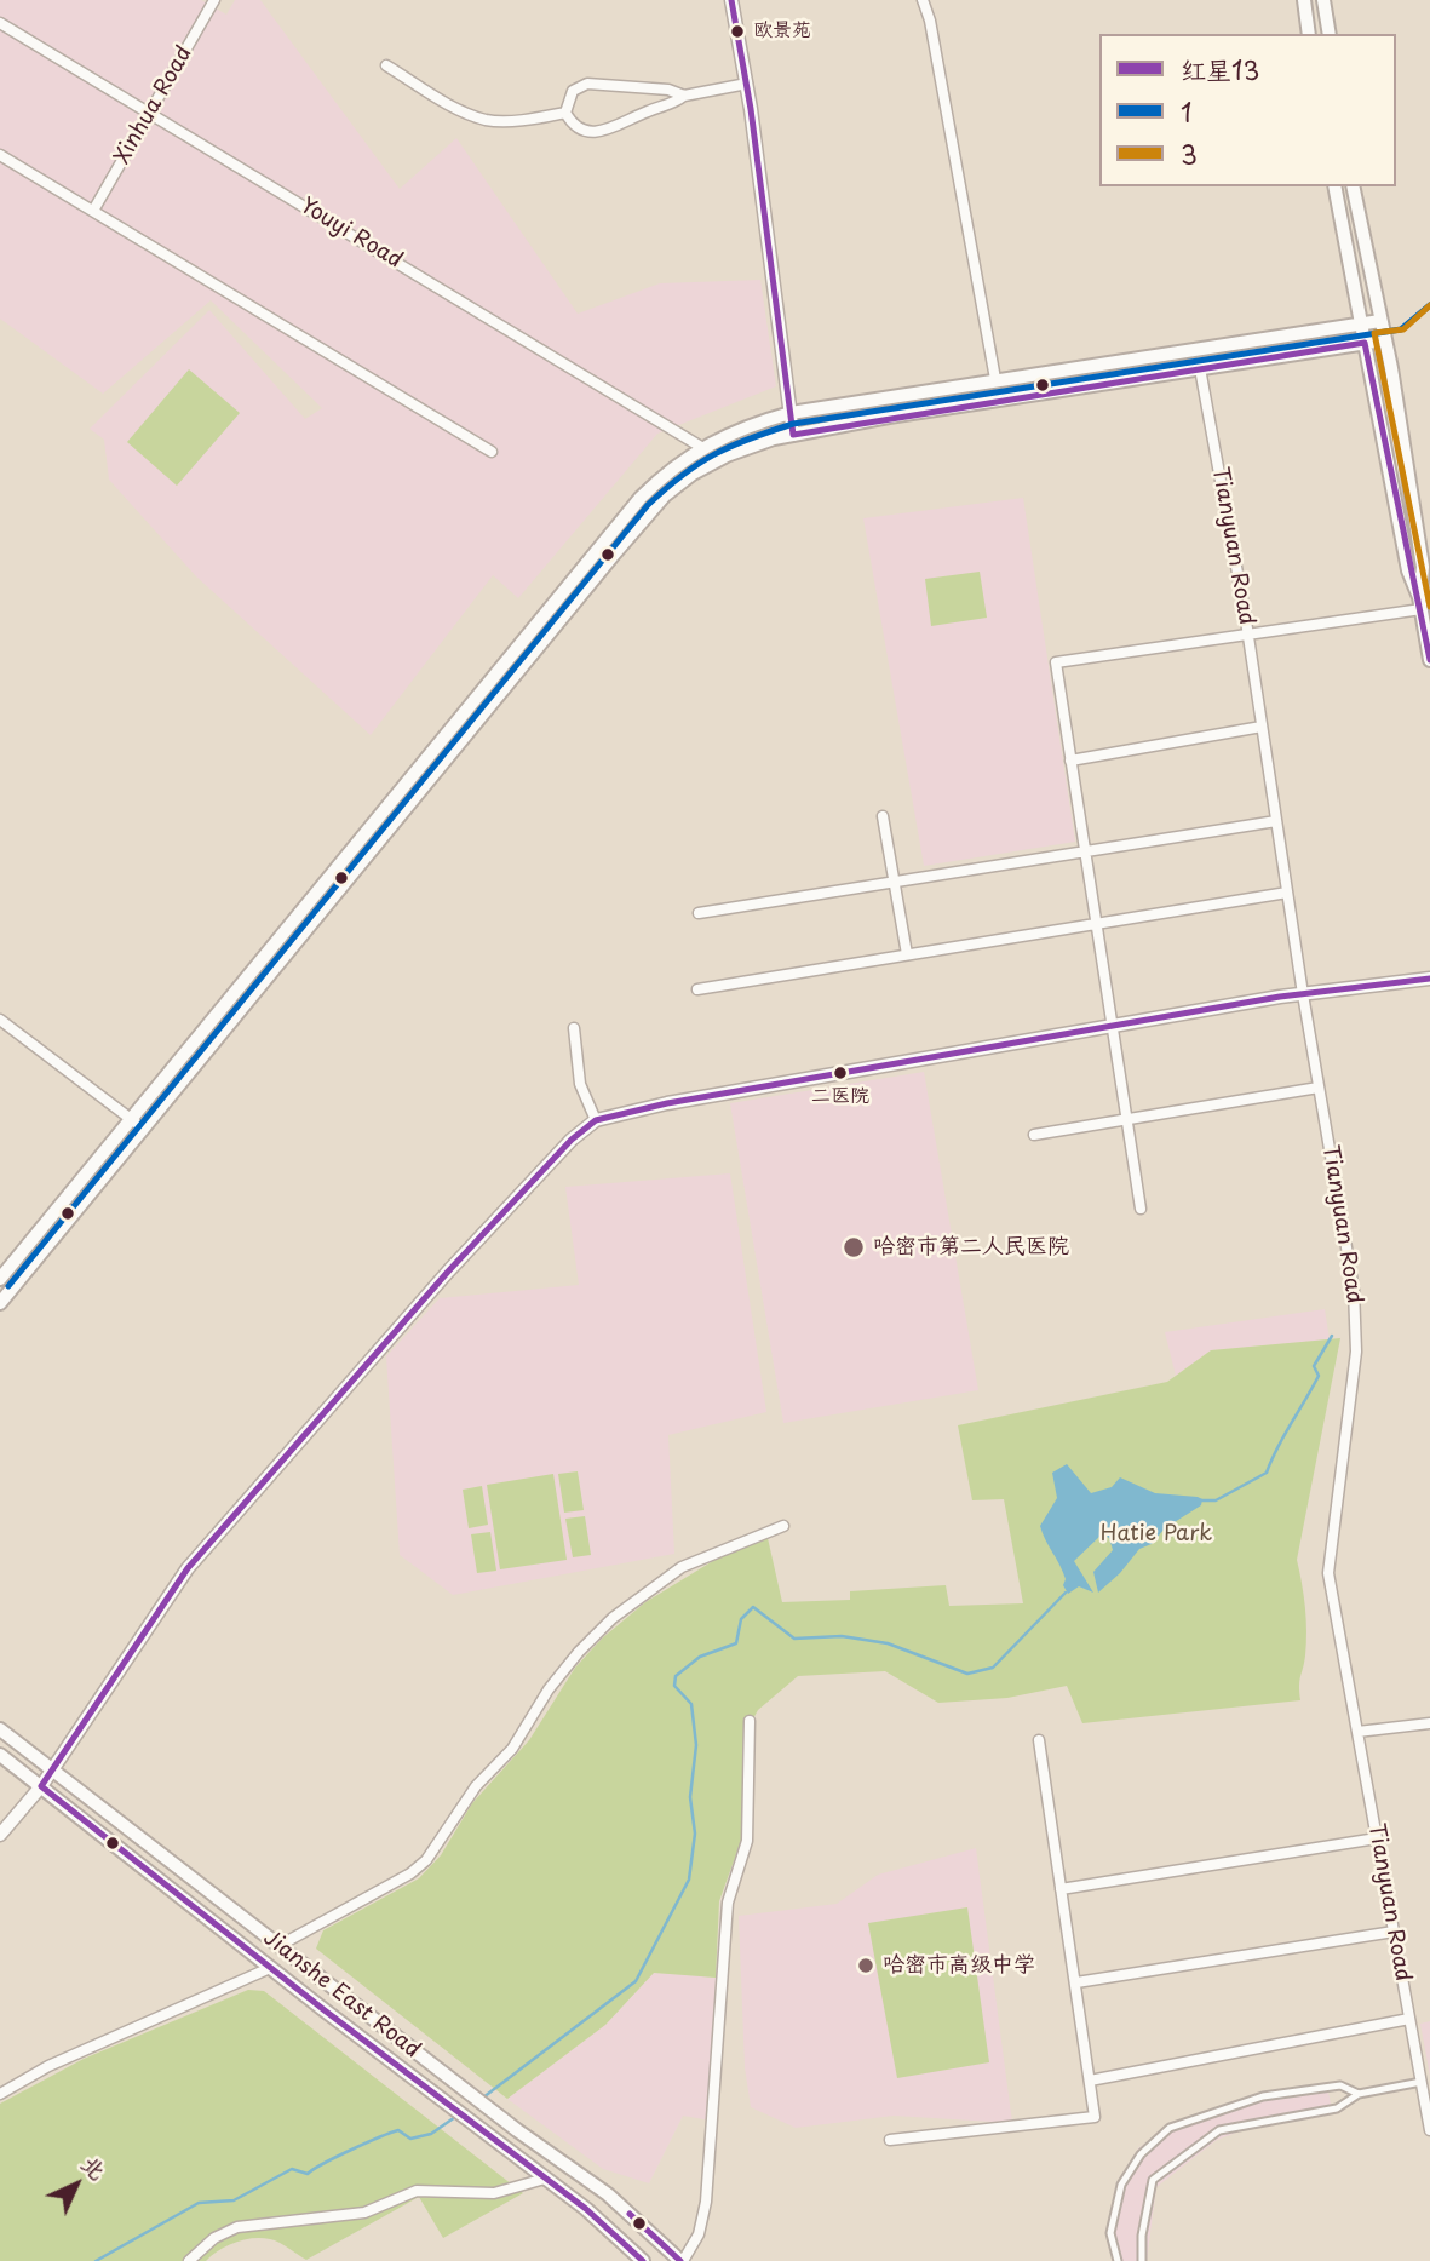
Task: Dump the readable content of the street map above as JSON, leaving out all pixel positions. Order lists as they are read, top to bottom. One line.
{"streets":{"main road":["Jianshe East Road"],"street":["Xinhua Road","Youyi Road","Tianyuan Road"]},"crossings":[["Xinhua Road","Youyi Road"]],"parks":["Hatie Park"],"places":["欧景苑","二医院","哈密市第二人民医院","哈密市高级中学"],"lines":["transit line 红星13","transit line 1","transit line 3"],"legend":["红星13","1","3"],"north":"top right"}
